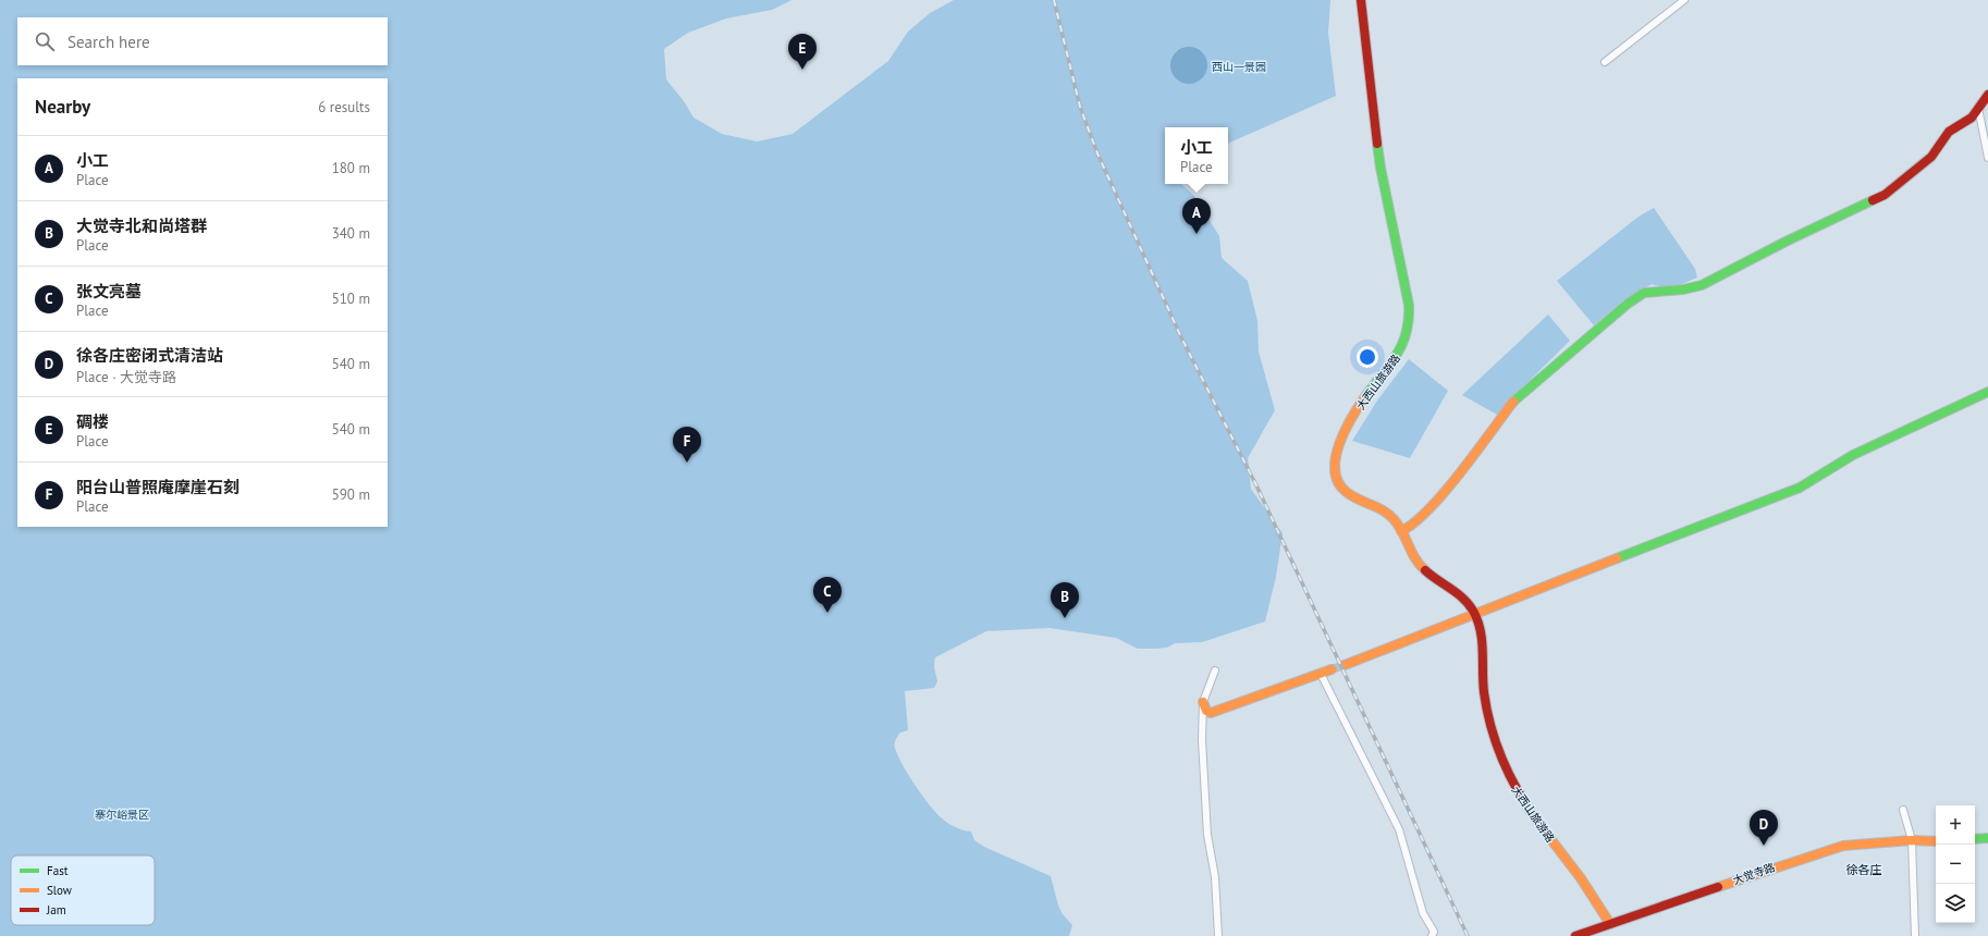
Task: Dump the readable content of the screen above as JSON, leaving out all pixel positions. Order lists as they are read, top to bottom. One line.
{"streets":{"street":["大西山旅游路","大觉寺路"]},"crossings":[["大西山旅游路","大觉寺路"]],"districts":["徐各庄"],"parks":["西山一景园","寨尔峪景区"],"legend":["Fast","Slow","Jam"],"page":{"search":"Search here","pins":["E","A","F","C","B","D"],"heading":["Nearby","6 results"],"popup":["小工","Place"],"list":[{"mark":"A","name":"小工","note":"Place","value":"180 m"},{"mark":"B","name":"大觉寺北和尚塔群","note":"Place","value":"340 m"},{"mark":"C","name":"张文亮墓","note":"Place","value":"510 m"},{"mark":"D","name":"徐各庄密闭式清洁站","note":"Place · 大觉寺路","value":"540 m"},{"mark":"E","name":"碉楼","note":"Place","value":"540 m"},{"mark":"F","name":"阳台山普照庵摩崖石刻","note":"Place","value":"590 m"}],"map_buttons":["+","−"]}}
